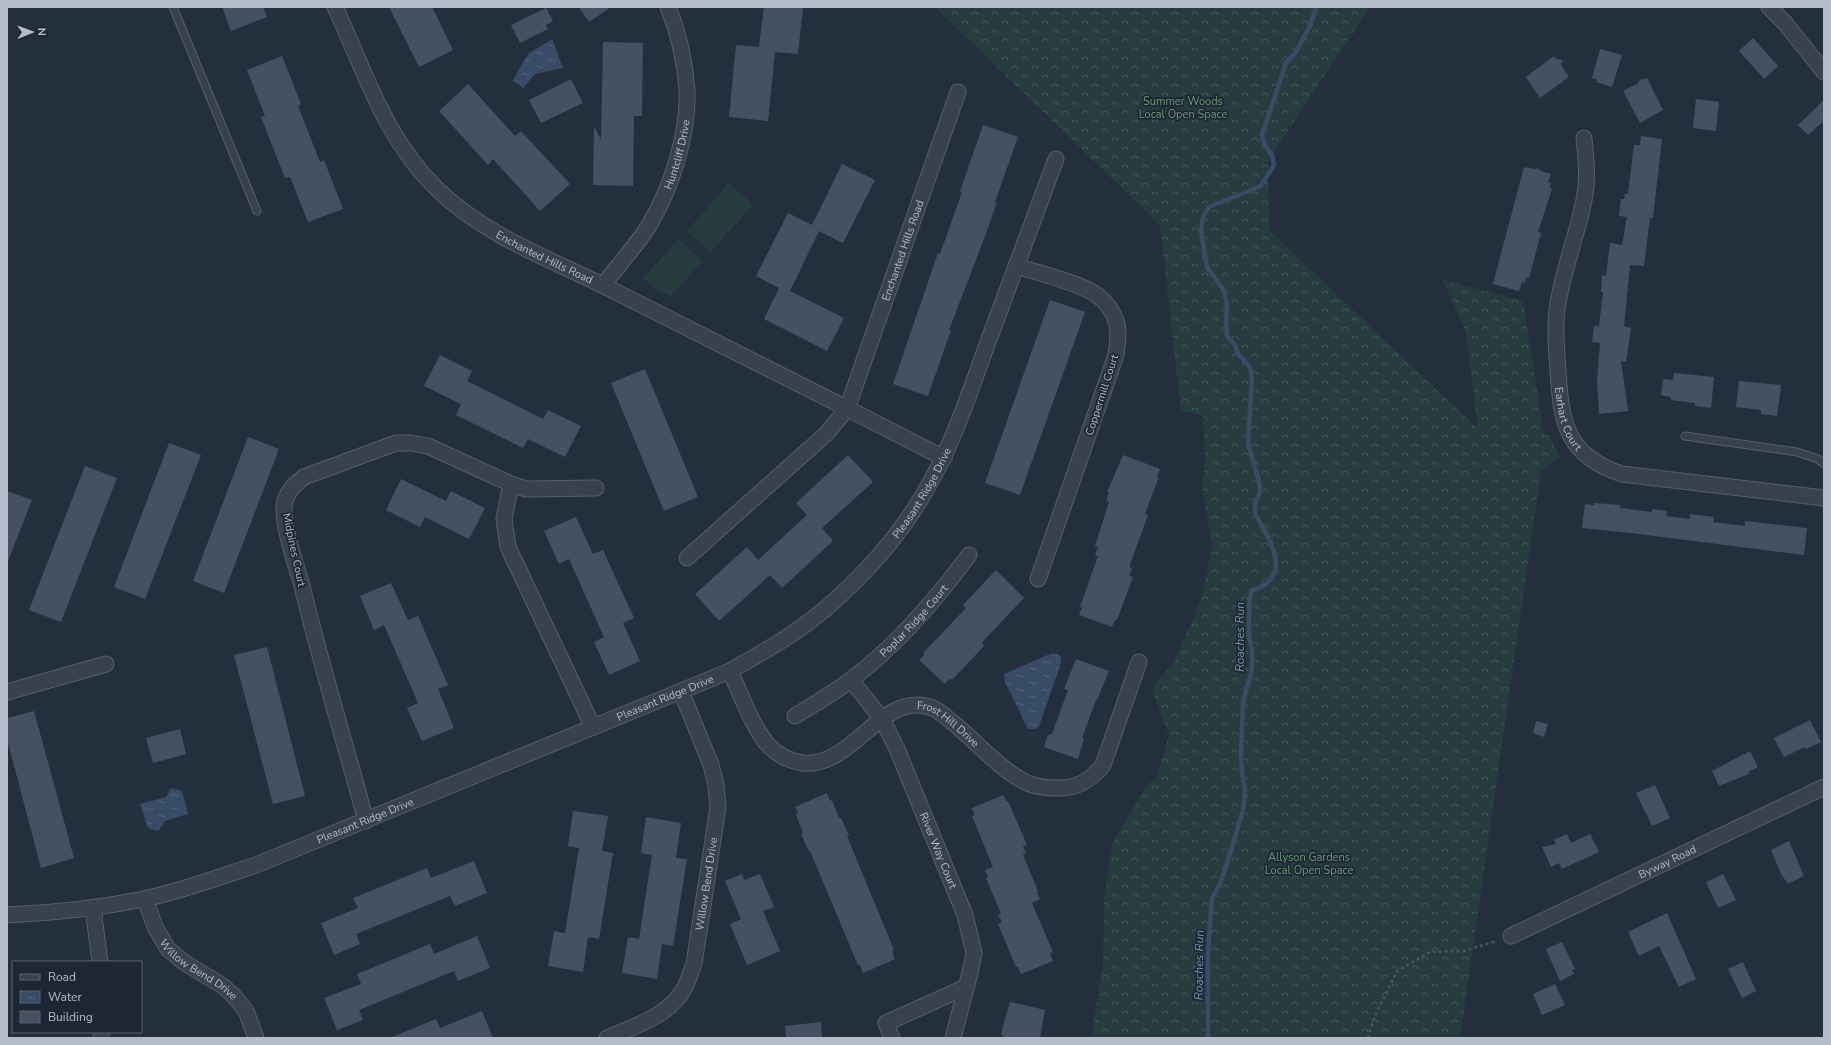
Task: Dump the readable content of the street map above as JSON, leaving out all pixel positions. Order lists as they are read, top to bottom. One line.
{"streets":{"street":["Huntcliff Drive","Enchanted Hills Road","Coppermill Court","Earhart Court","Pleasant Ridge Drive","Midpines Court","Poplar Ridge Court","Frost Hill Drive","River Way Court","Byway Road","Willow Bend Drive"]},"crossings":[["Huntcliff Drive","Enchanted Hills Road"],["Enchanted Hills Road","Pleasant Ridge Drive"],["Coppermill Court","Pleasant Ridge Drive"],["Pleasant Ridge Drive","Midpines Court"],["Pleasant Ridge Drive","Frost Hill Drive"],["Pleasant Ridge Drive","Willow Bend Drive"],["Frost Hill Drive","River Way Court"]],"water":["Roaches Run"],"parks":["Summer Woods Local Open Space","Allyson Gardens Local Open Space"],"legend":["Road","Water","Building"],"north":"right"}
